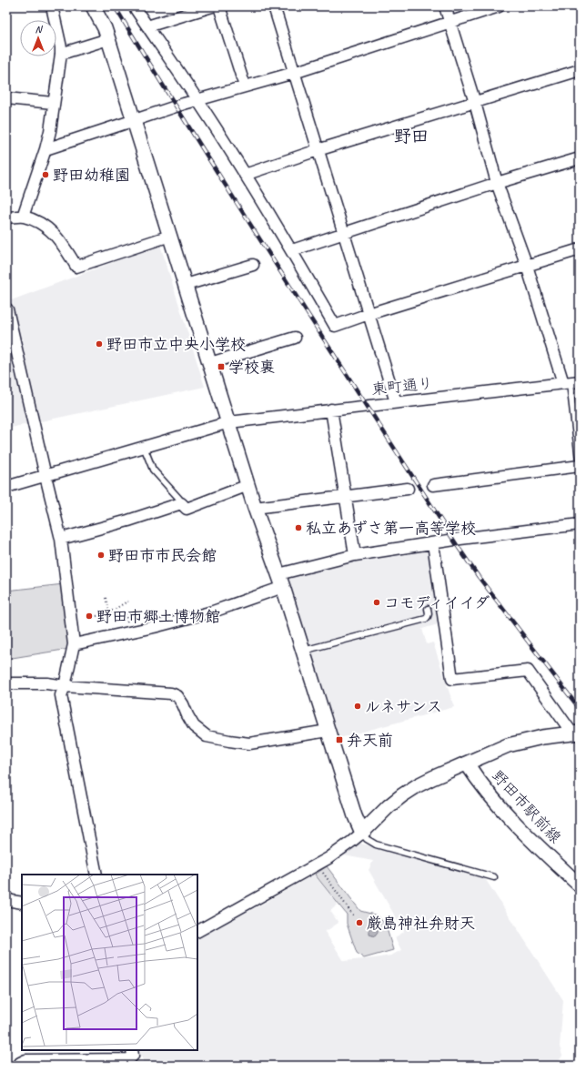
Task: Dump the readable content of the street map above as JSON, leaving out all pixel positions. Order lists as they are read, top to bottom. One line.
{"streets":{"street":["東町通り","野田市駅前線"]},"districts":["野田"],"places":{"other":["野田幼稚園","野田市立中央小学校","私立あずさ第一高等学校","野田市市民会館","コモディイイダ","野田市郷土博物館","ルネサンス","厳島神社弁財天"],"transit":["学校裏","弁天前"]},"north":"top"}
